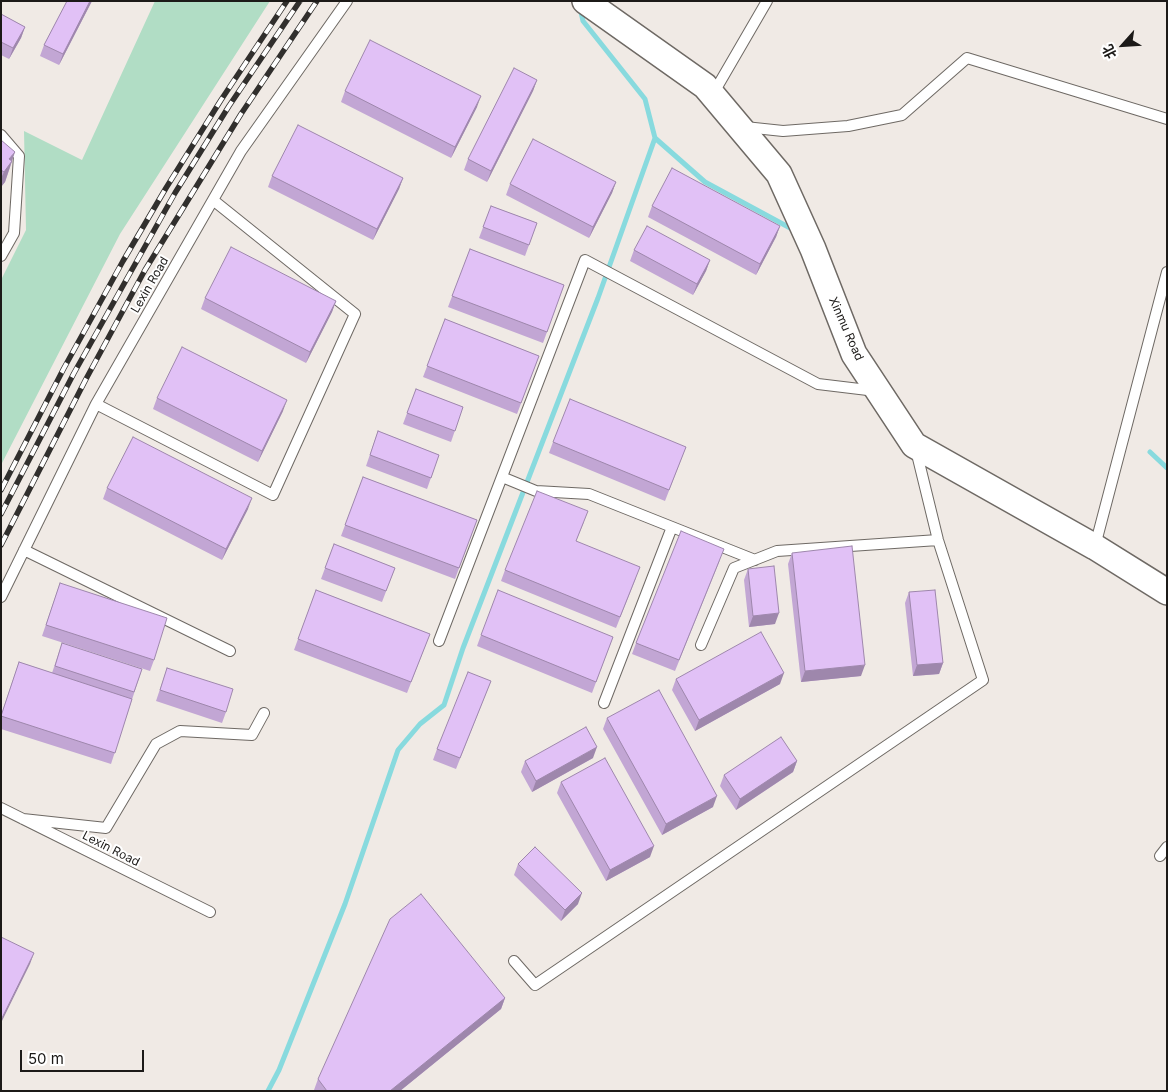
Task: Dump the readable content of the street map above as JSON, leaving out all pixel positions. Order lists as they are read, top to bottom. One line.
{"streets":{"street":["Xinmu Road"],"lane":["Lexin Road"]},"scale_bar":"50 m","north":"bottom left"}
